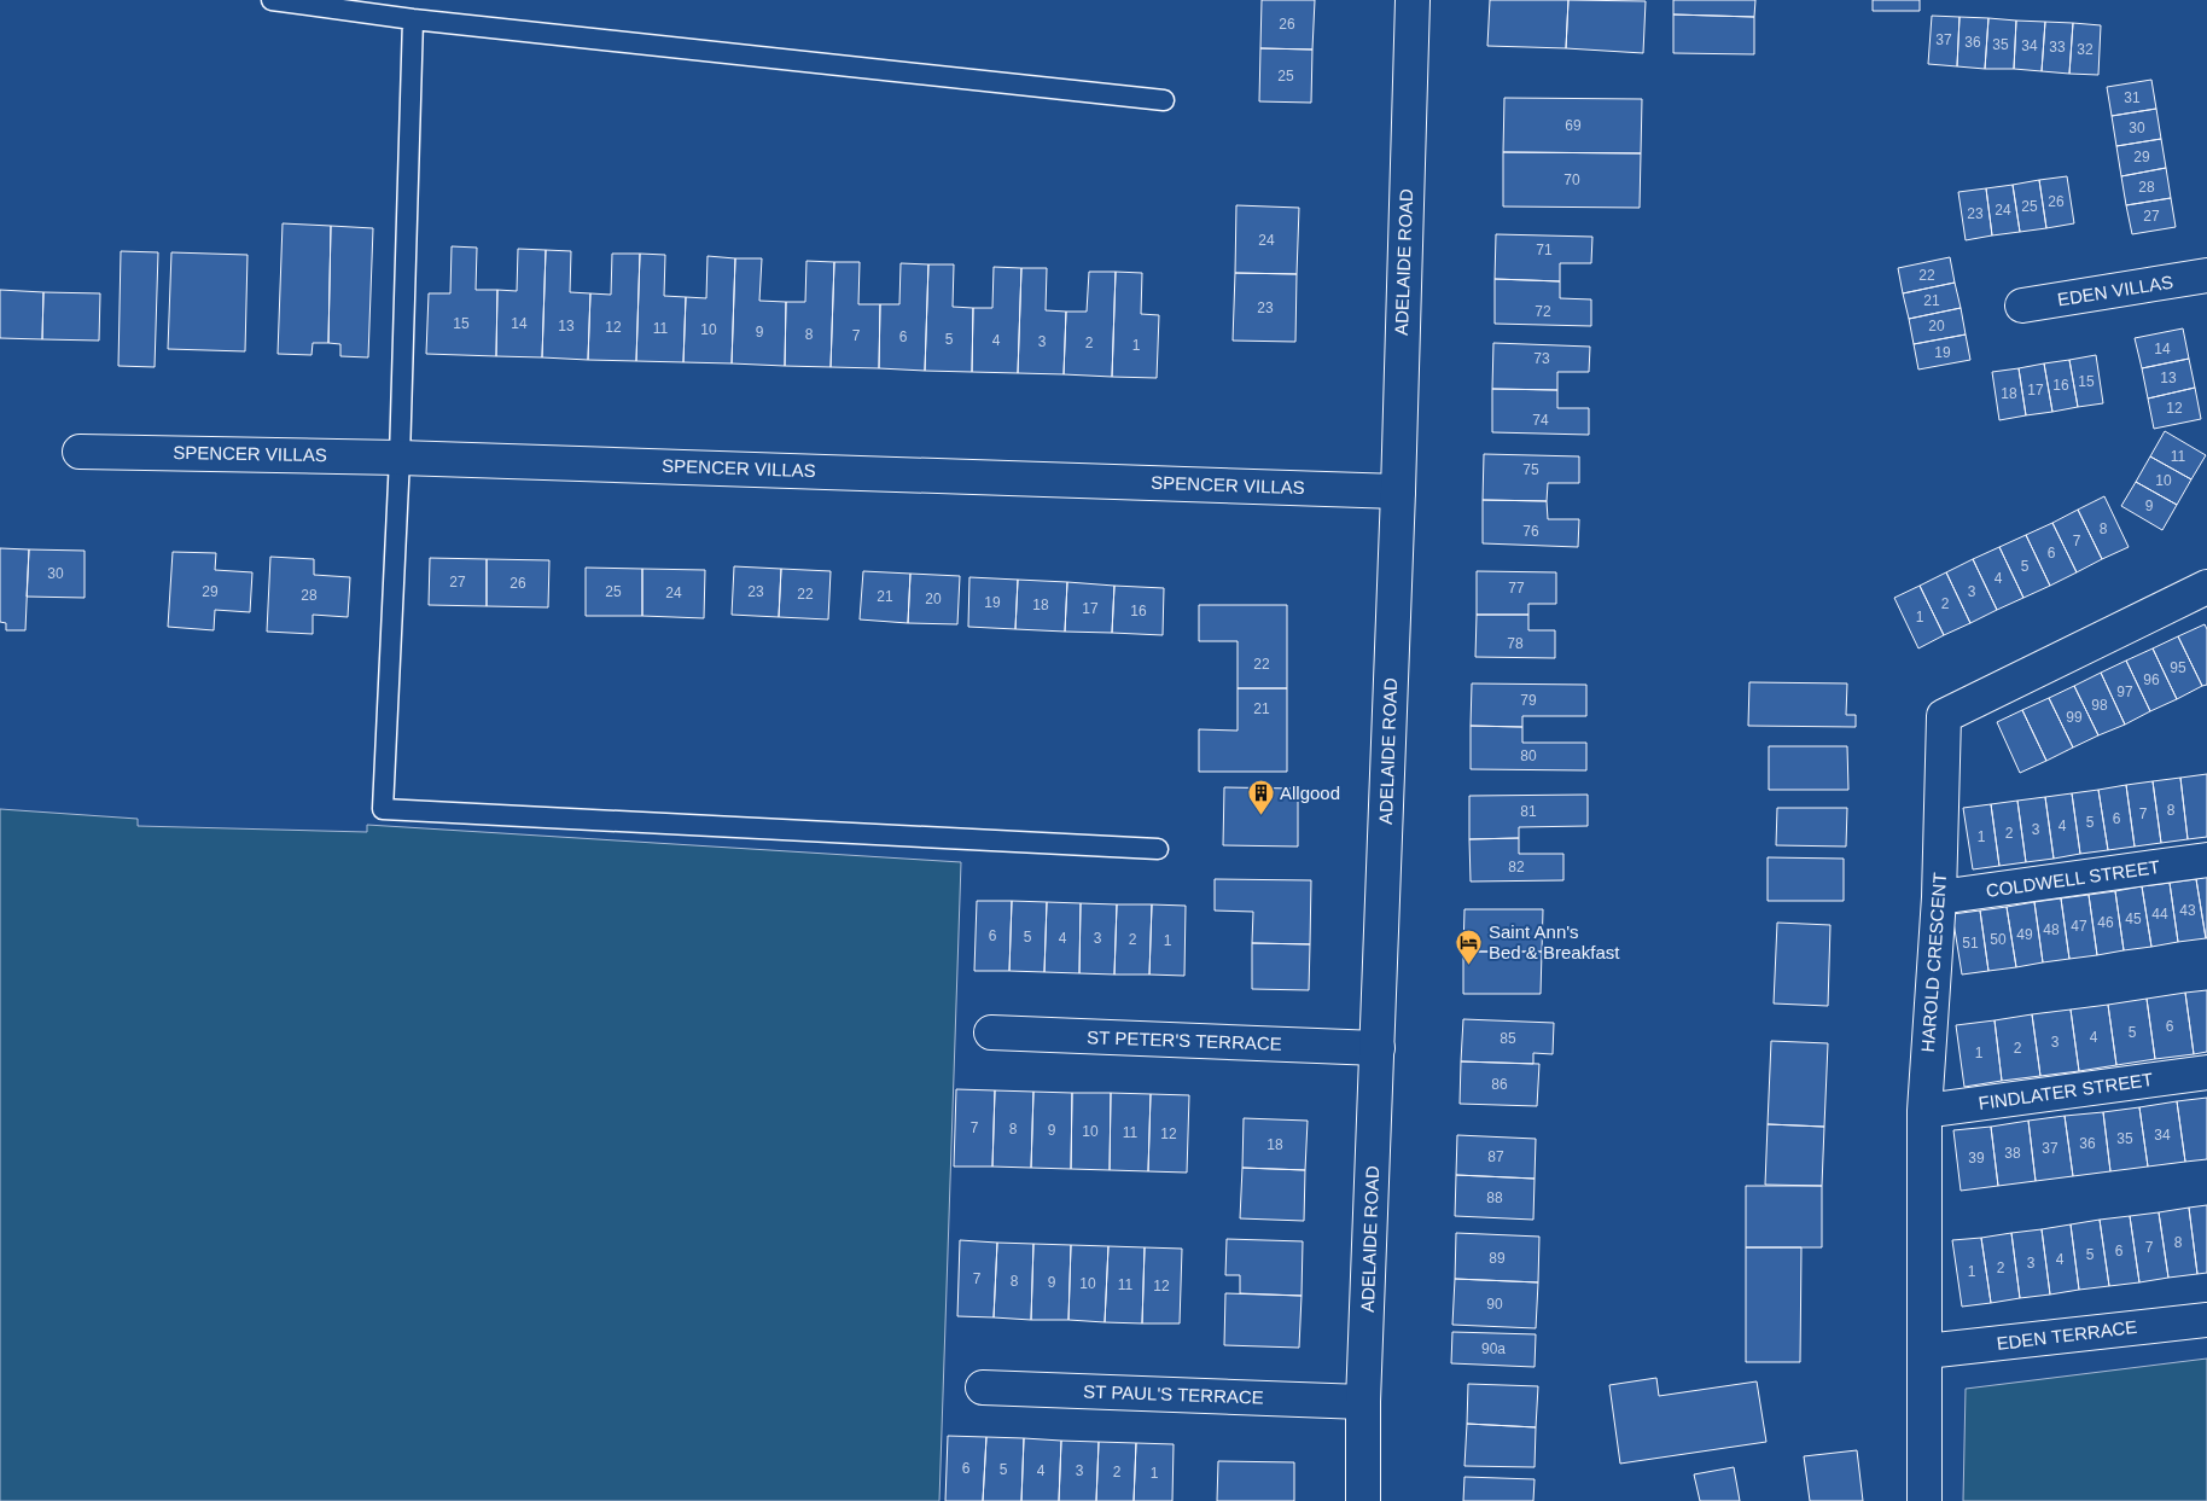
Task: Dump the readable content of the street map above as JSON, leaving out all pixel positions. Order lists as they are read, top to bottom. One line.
{"streets":{"street":["ADELAIDE ROAD","EDEN VILLAS","SPENCER VILLAS","COLDWELL STREET","HAROLD CRESCENT","ST PETER'S TERRACE","FINDLATER STREET","EDEN TERRACE","ST PAUL'S TERRACE"]},"crossings":[["ADELAIDE ROAD","SPENCER VILLAS"],["ADELAIDE ROAD","ST PETER'S TERRACE"],["ADELAIDE ROAD","ST PAUL'S TERRACE"],["COLDWELL STREET","HAROLD CRESCENT"],["HAROLD CRESCENT","FINDLATER STREET"],["HAROLD CRESCENT","EDEN TERRACE"]],"places":{"building":["Allgood"],"hotel":["Saint Ann's Bed & Breakfast"]},"house_numbers":["26","37","36","35","34","33","32","25","31","69","30","29","70","28","26","25","24","23","27","24","71","22","21","23","72","15","14","13","20","12","11","10","9","8","7","6","5","4","3","2","1","14","19","73","13","15","16","17","18","12","74","11","75","10","9","8","76","7","6","5","30","4","27","26","77","29","25","23","3","24","22","28","21","20","19","2","18","17","16","1","78","22","95","96","97","79","98","21","99","80","8","81","7","6","5","4","3","2","1","82","43","44","45","46","47","48","49","6","5","4","3","2","50","1","51","6","5","4","85","3","2","1","86","7","8","9","10","11","12","34","35","36","18","37","38","87","39","88","8","7","6","5","89","4","3","2","1","7","8","9","10","11","12","90","90a","6","5","4","3","2","1"]}
